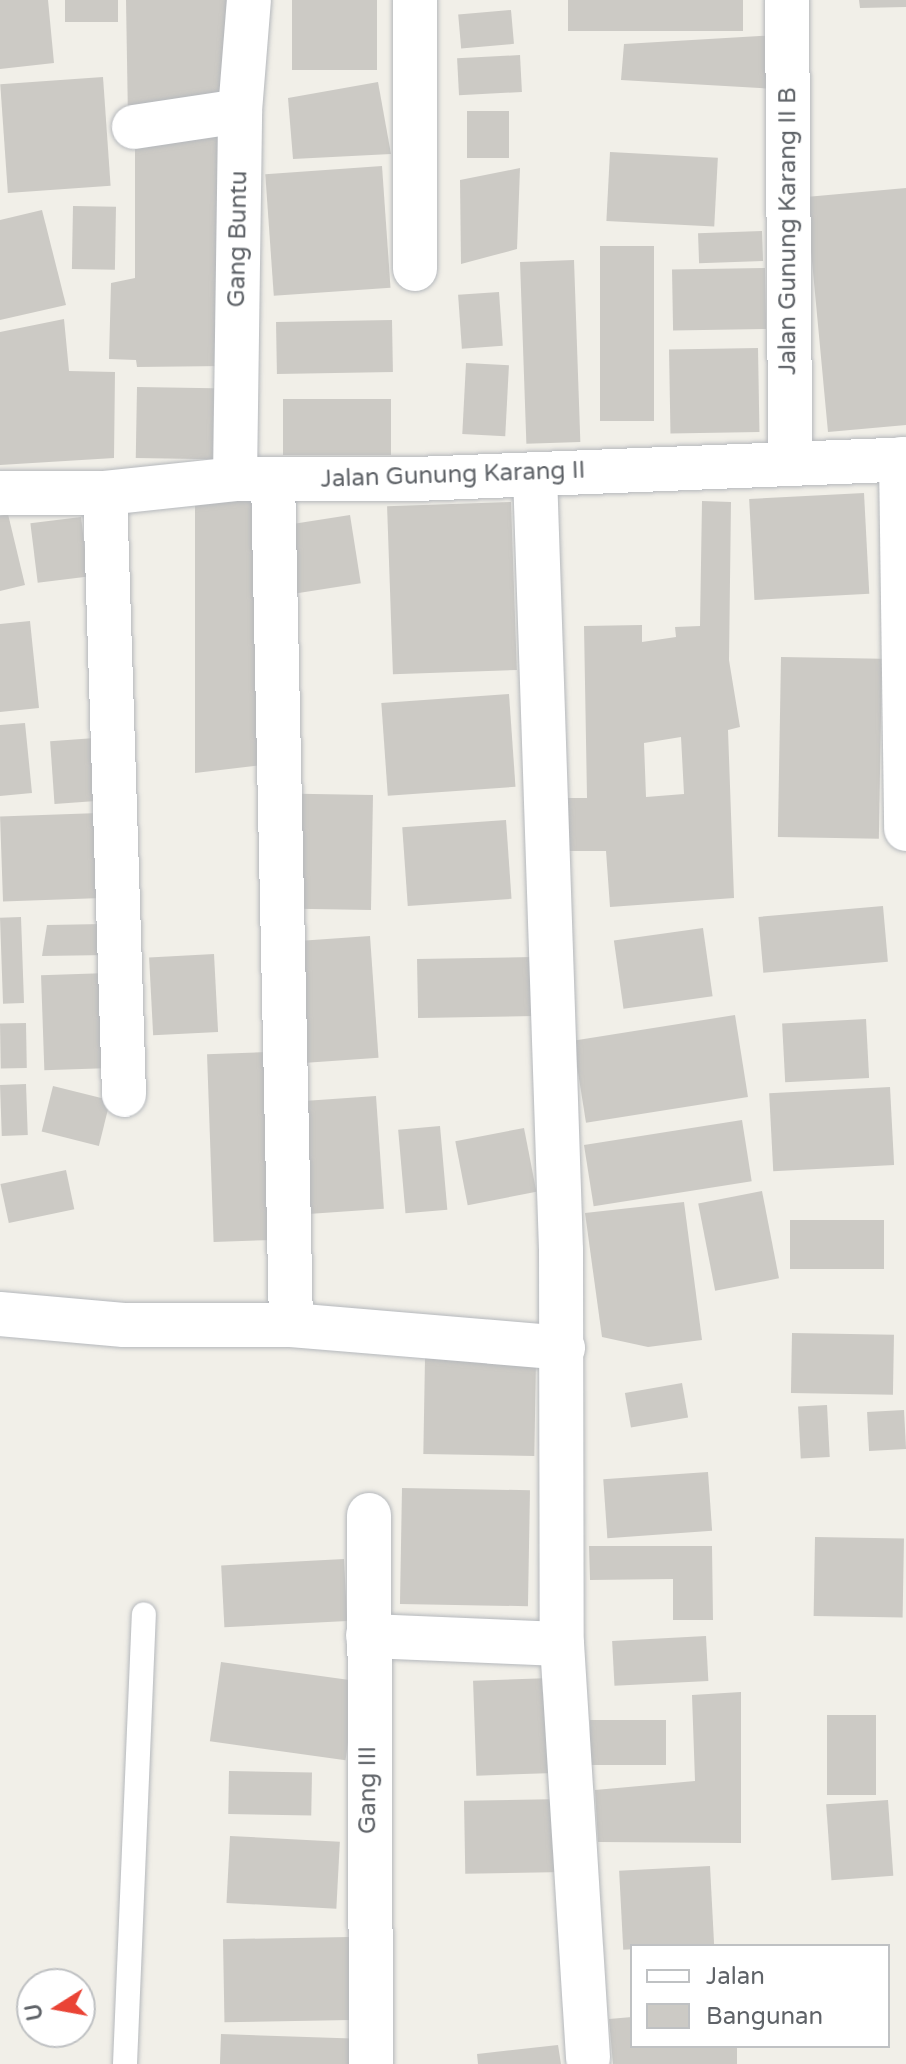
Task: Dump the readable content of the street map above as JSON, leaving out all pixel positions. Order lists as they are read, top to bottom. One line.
{"streets":{"street":["Jalan Gunung Karang II B","Gang Buntu","Jalan Gunung Karang II","Gang III"]},"crossings":[["Jalan Gunung Karang II B","Jalan Gunung Karang II"],["Gang Buntu","Jalan Gunung Karang II"]],"legend":["Jalan","Bangunan"],"north":"left"}
